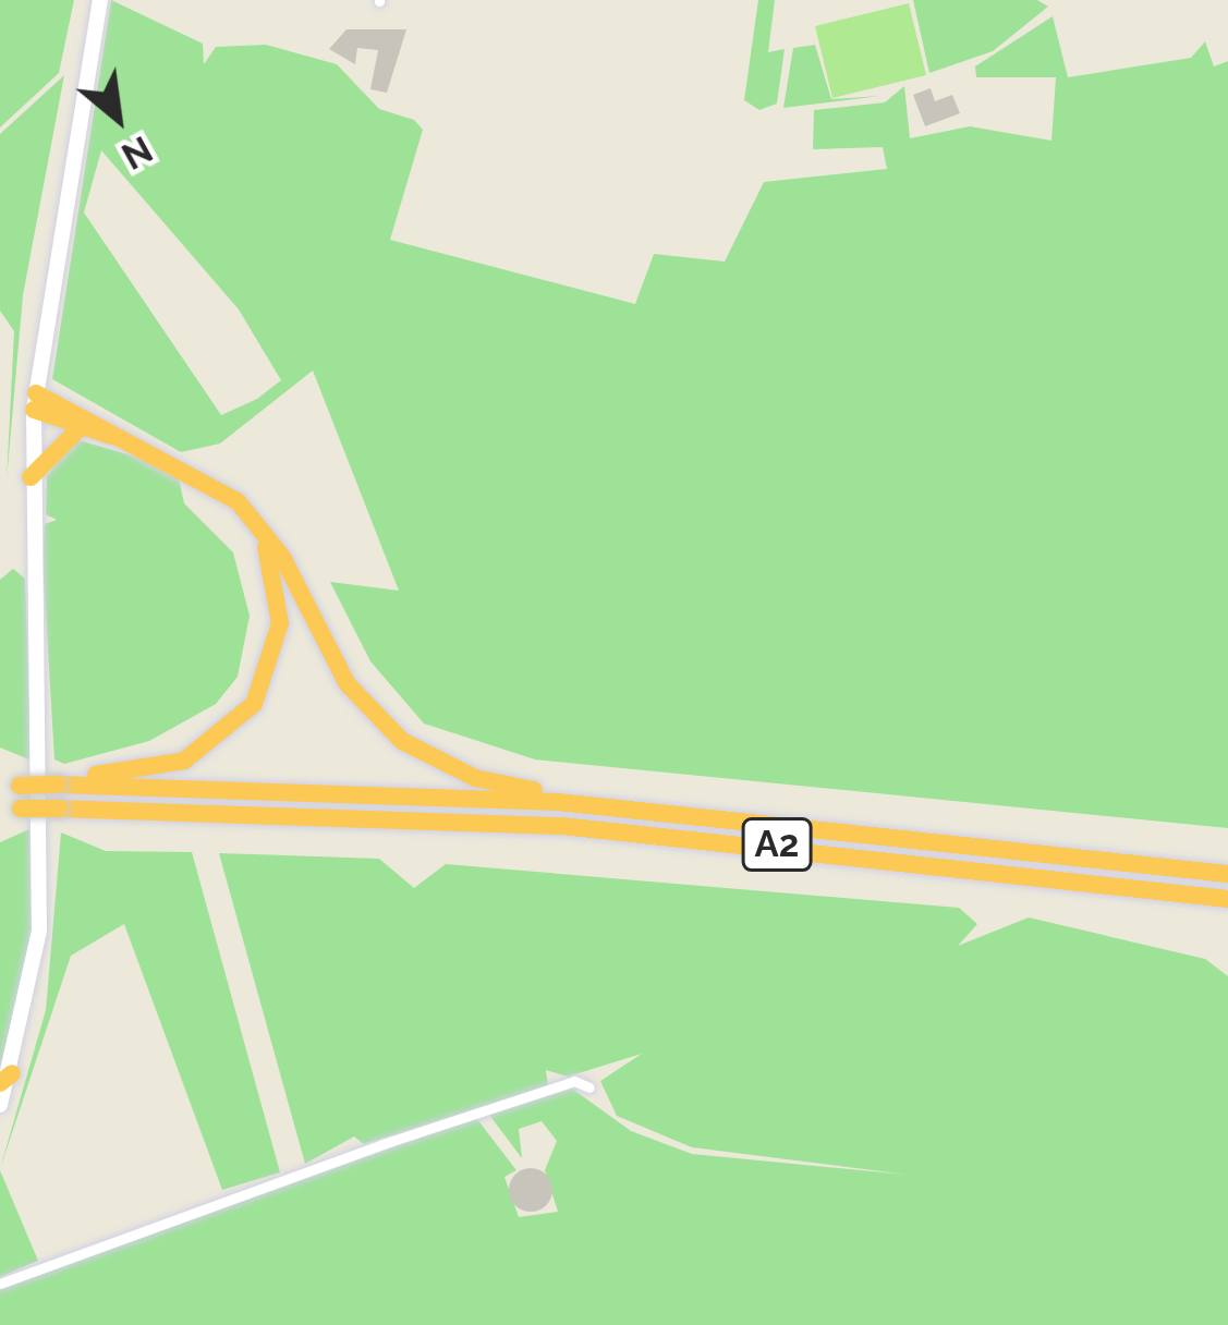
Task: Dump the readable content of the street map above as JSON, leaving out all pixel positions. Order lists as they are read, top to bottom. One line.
{"streets":{"highway":["A2"]},"north":"bottom right"}
